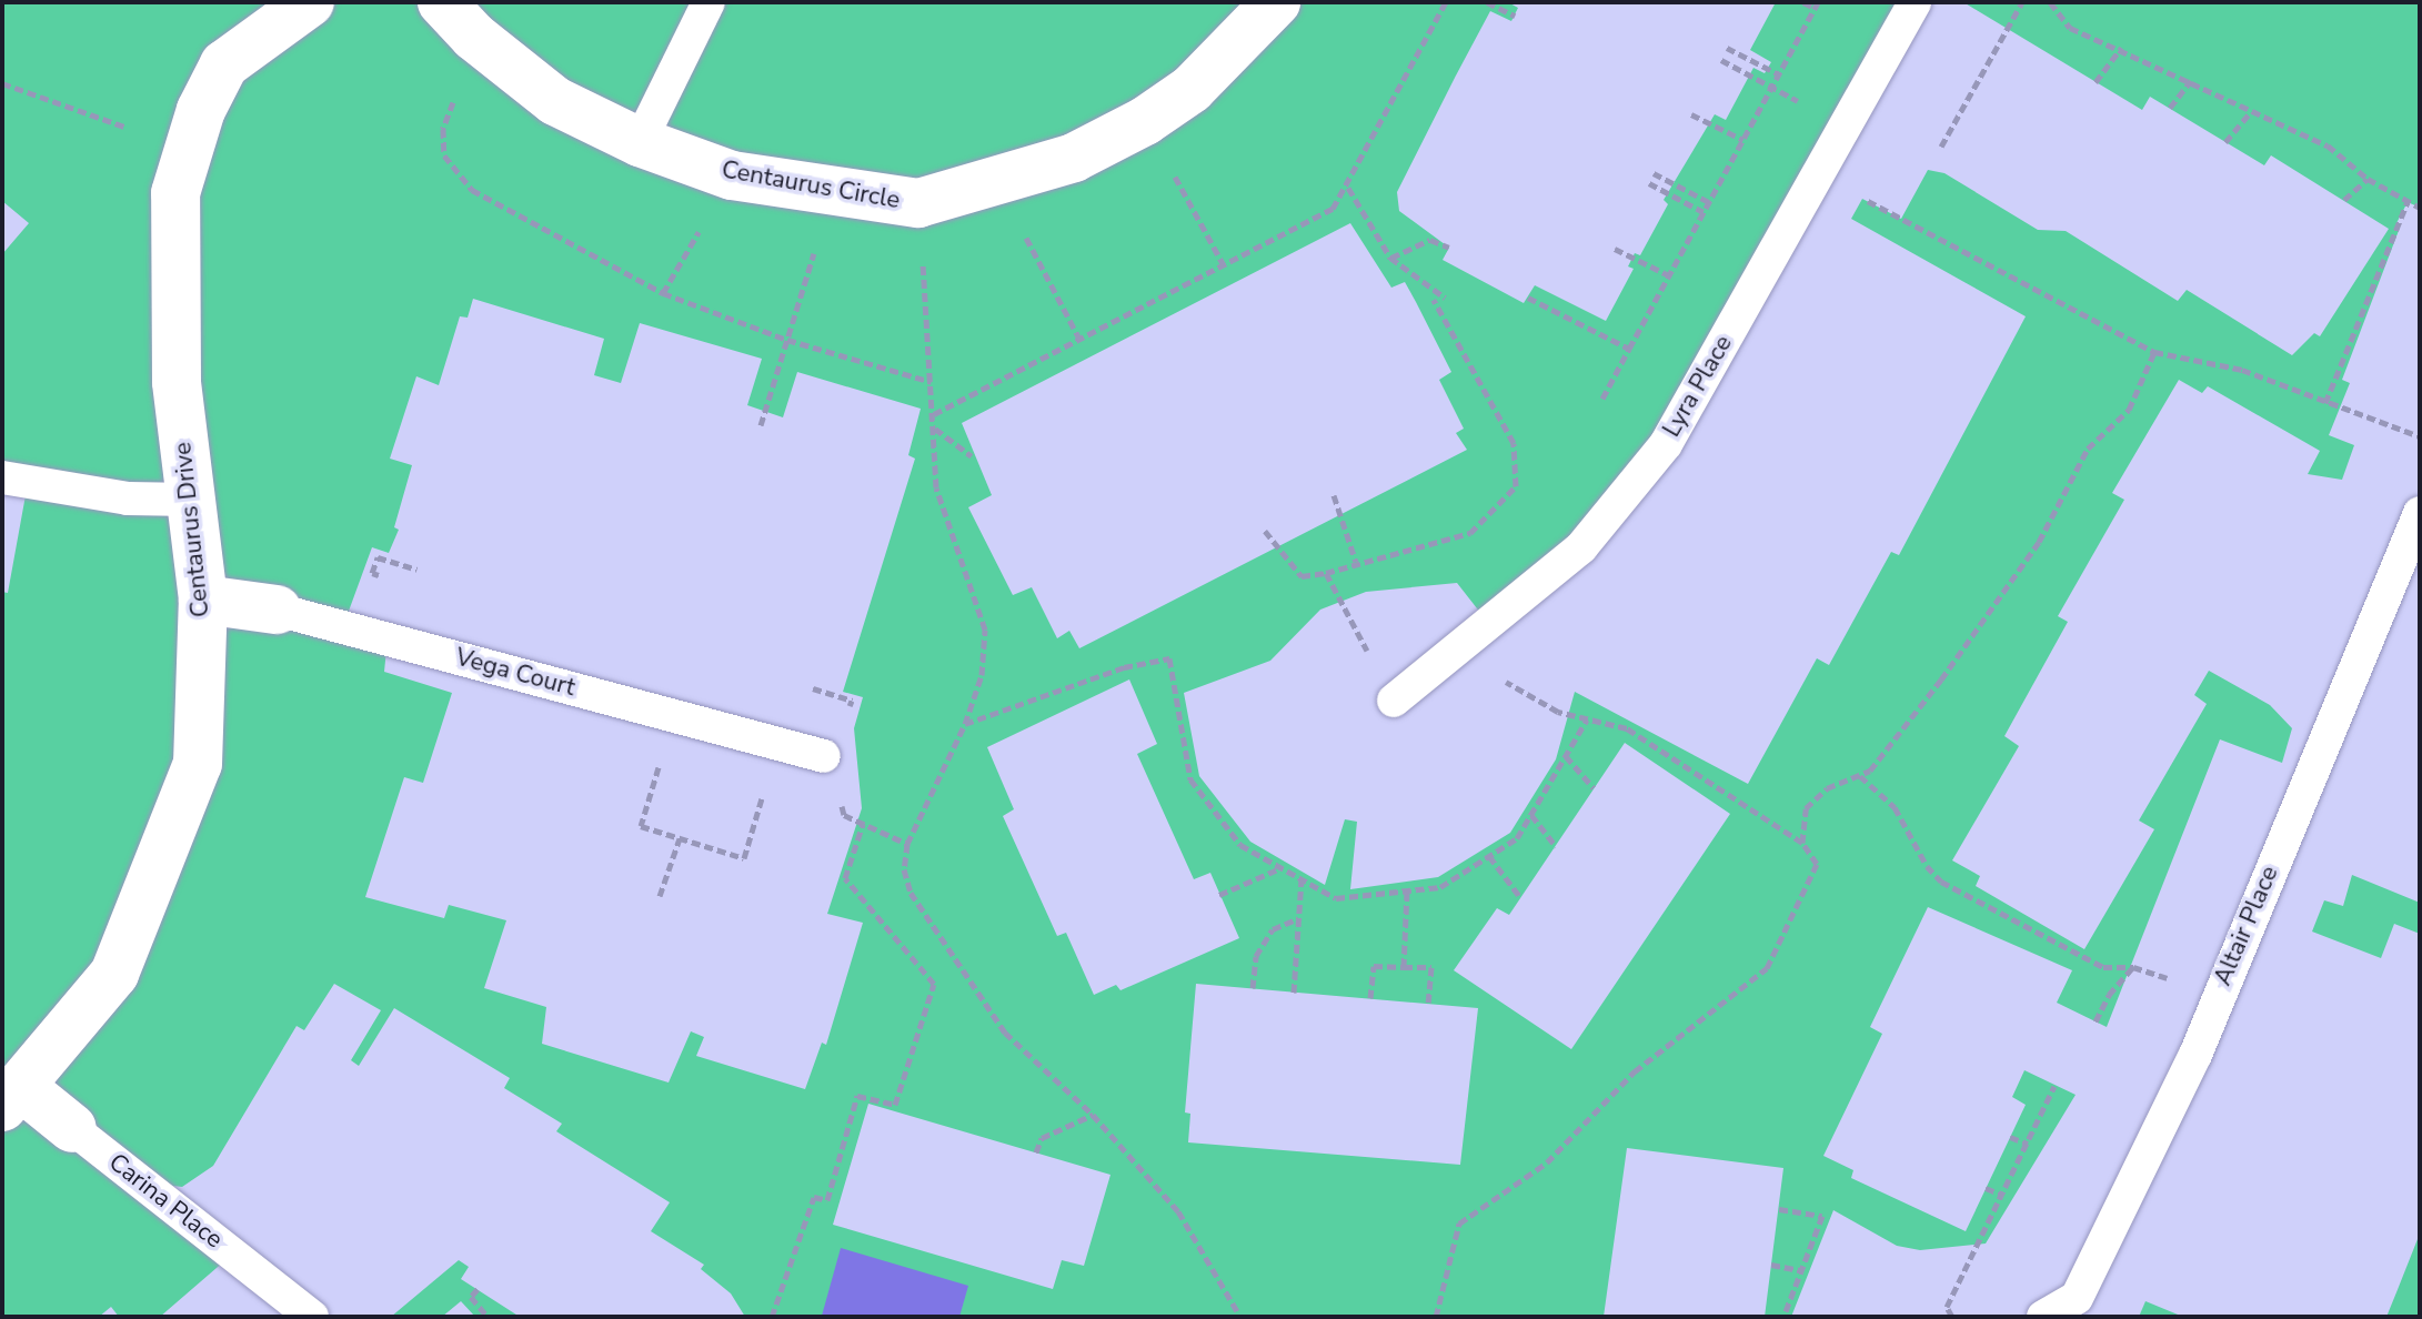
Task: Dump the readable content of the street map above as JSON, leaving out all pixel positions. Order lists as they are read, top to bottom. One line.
{"streets":{"street":["Centaurus Circle","Centaurus Drive","Vega Court","Carina Place"],"lane":["Lyra Place","Altair Place"]},"crossings":[["Centaurus Drive","Vega Court"],["Centaurus Drive","Carina Place"]]}
